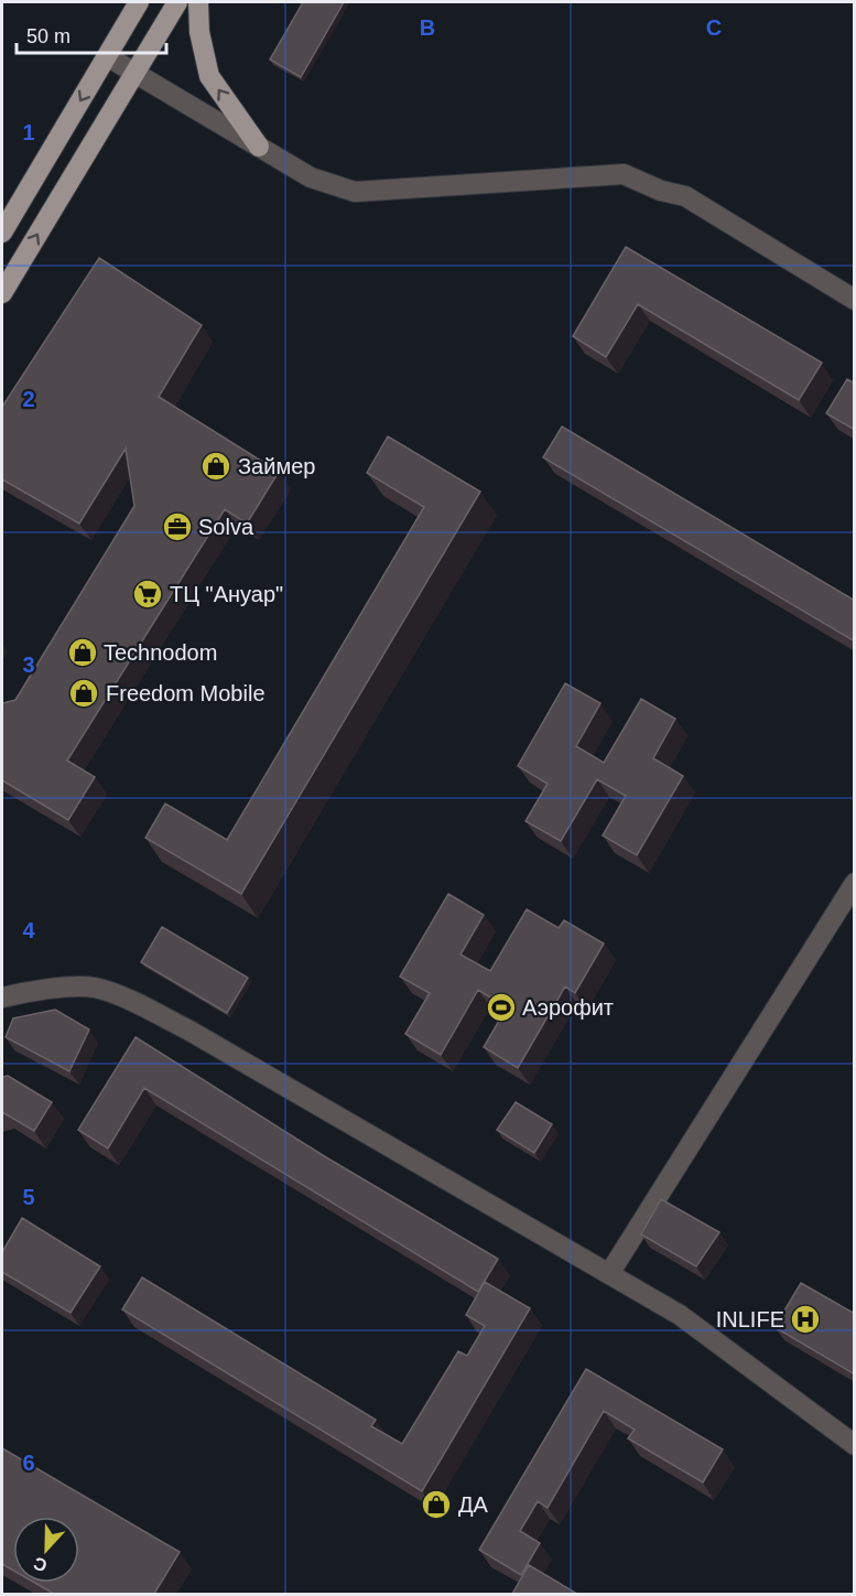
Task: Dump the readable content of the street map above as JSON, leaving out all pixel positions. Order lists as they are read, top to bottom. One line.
{"places":{"shop":["Займер","Technodom","Freedom Mobile","ДА"],"office":["Solva"],"supermarket":["ТЦ \"Ануар\""],"sports":["Аэрофит"],"hospital":["INLIFE"]},"scale_bar":"50 m","north":"bottom","grid":{"columns":["B","C"],"rows":["1","2","3","4","5","6"]}}
